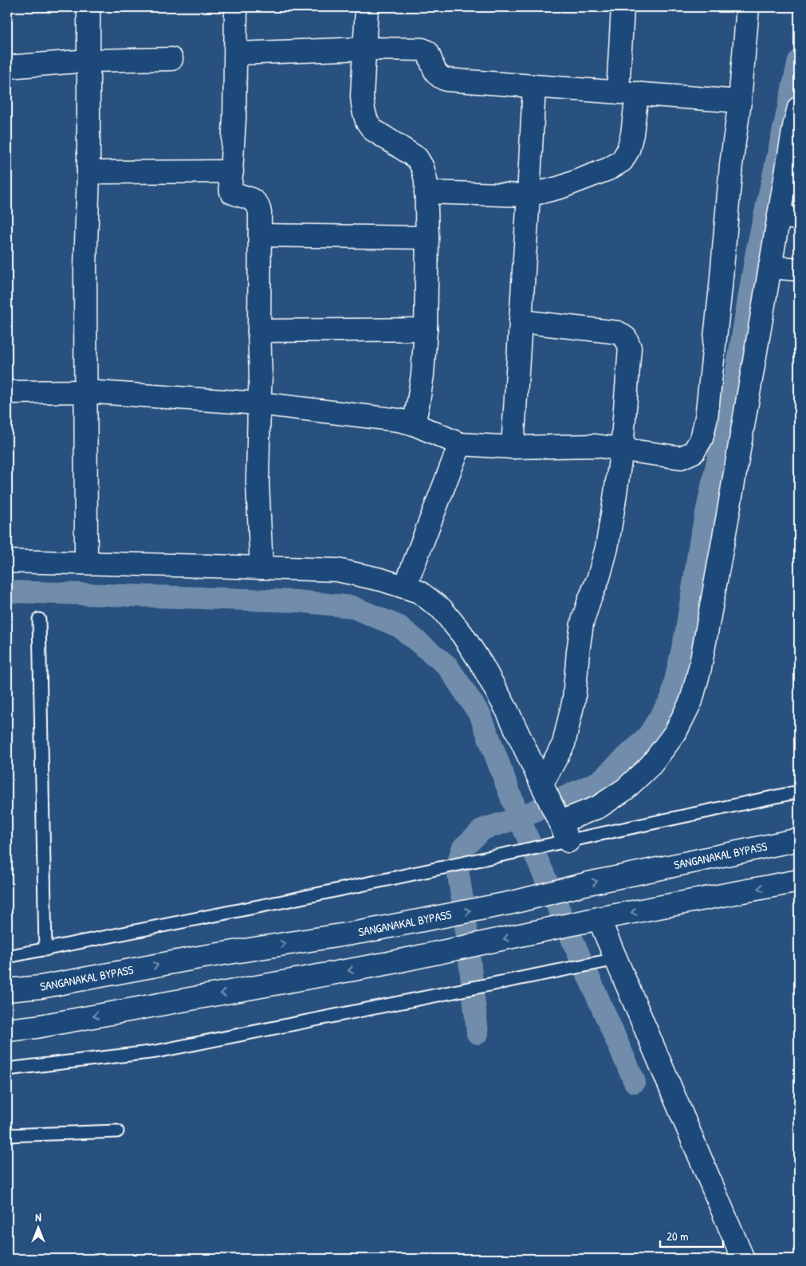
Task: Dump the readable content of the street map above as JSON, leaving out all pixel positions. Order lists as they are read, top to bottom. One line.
{"streets":{"street":["SANGANAKAL BYPASS"]},"scale_bar":"20 m","north":"top"}
